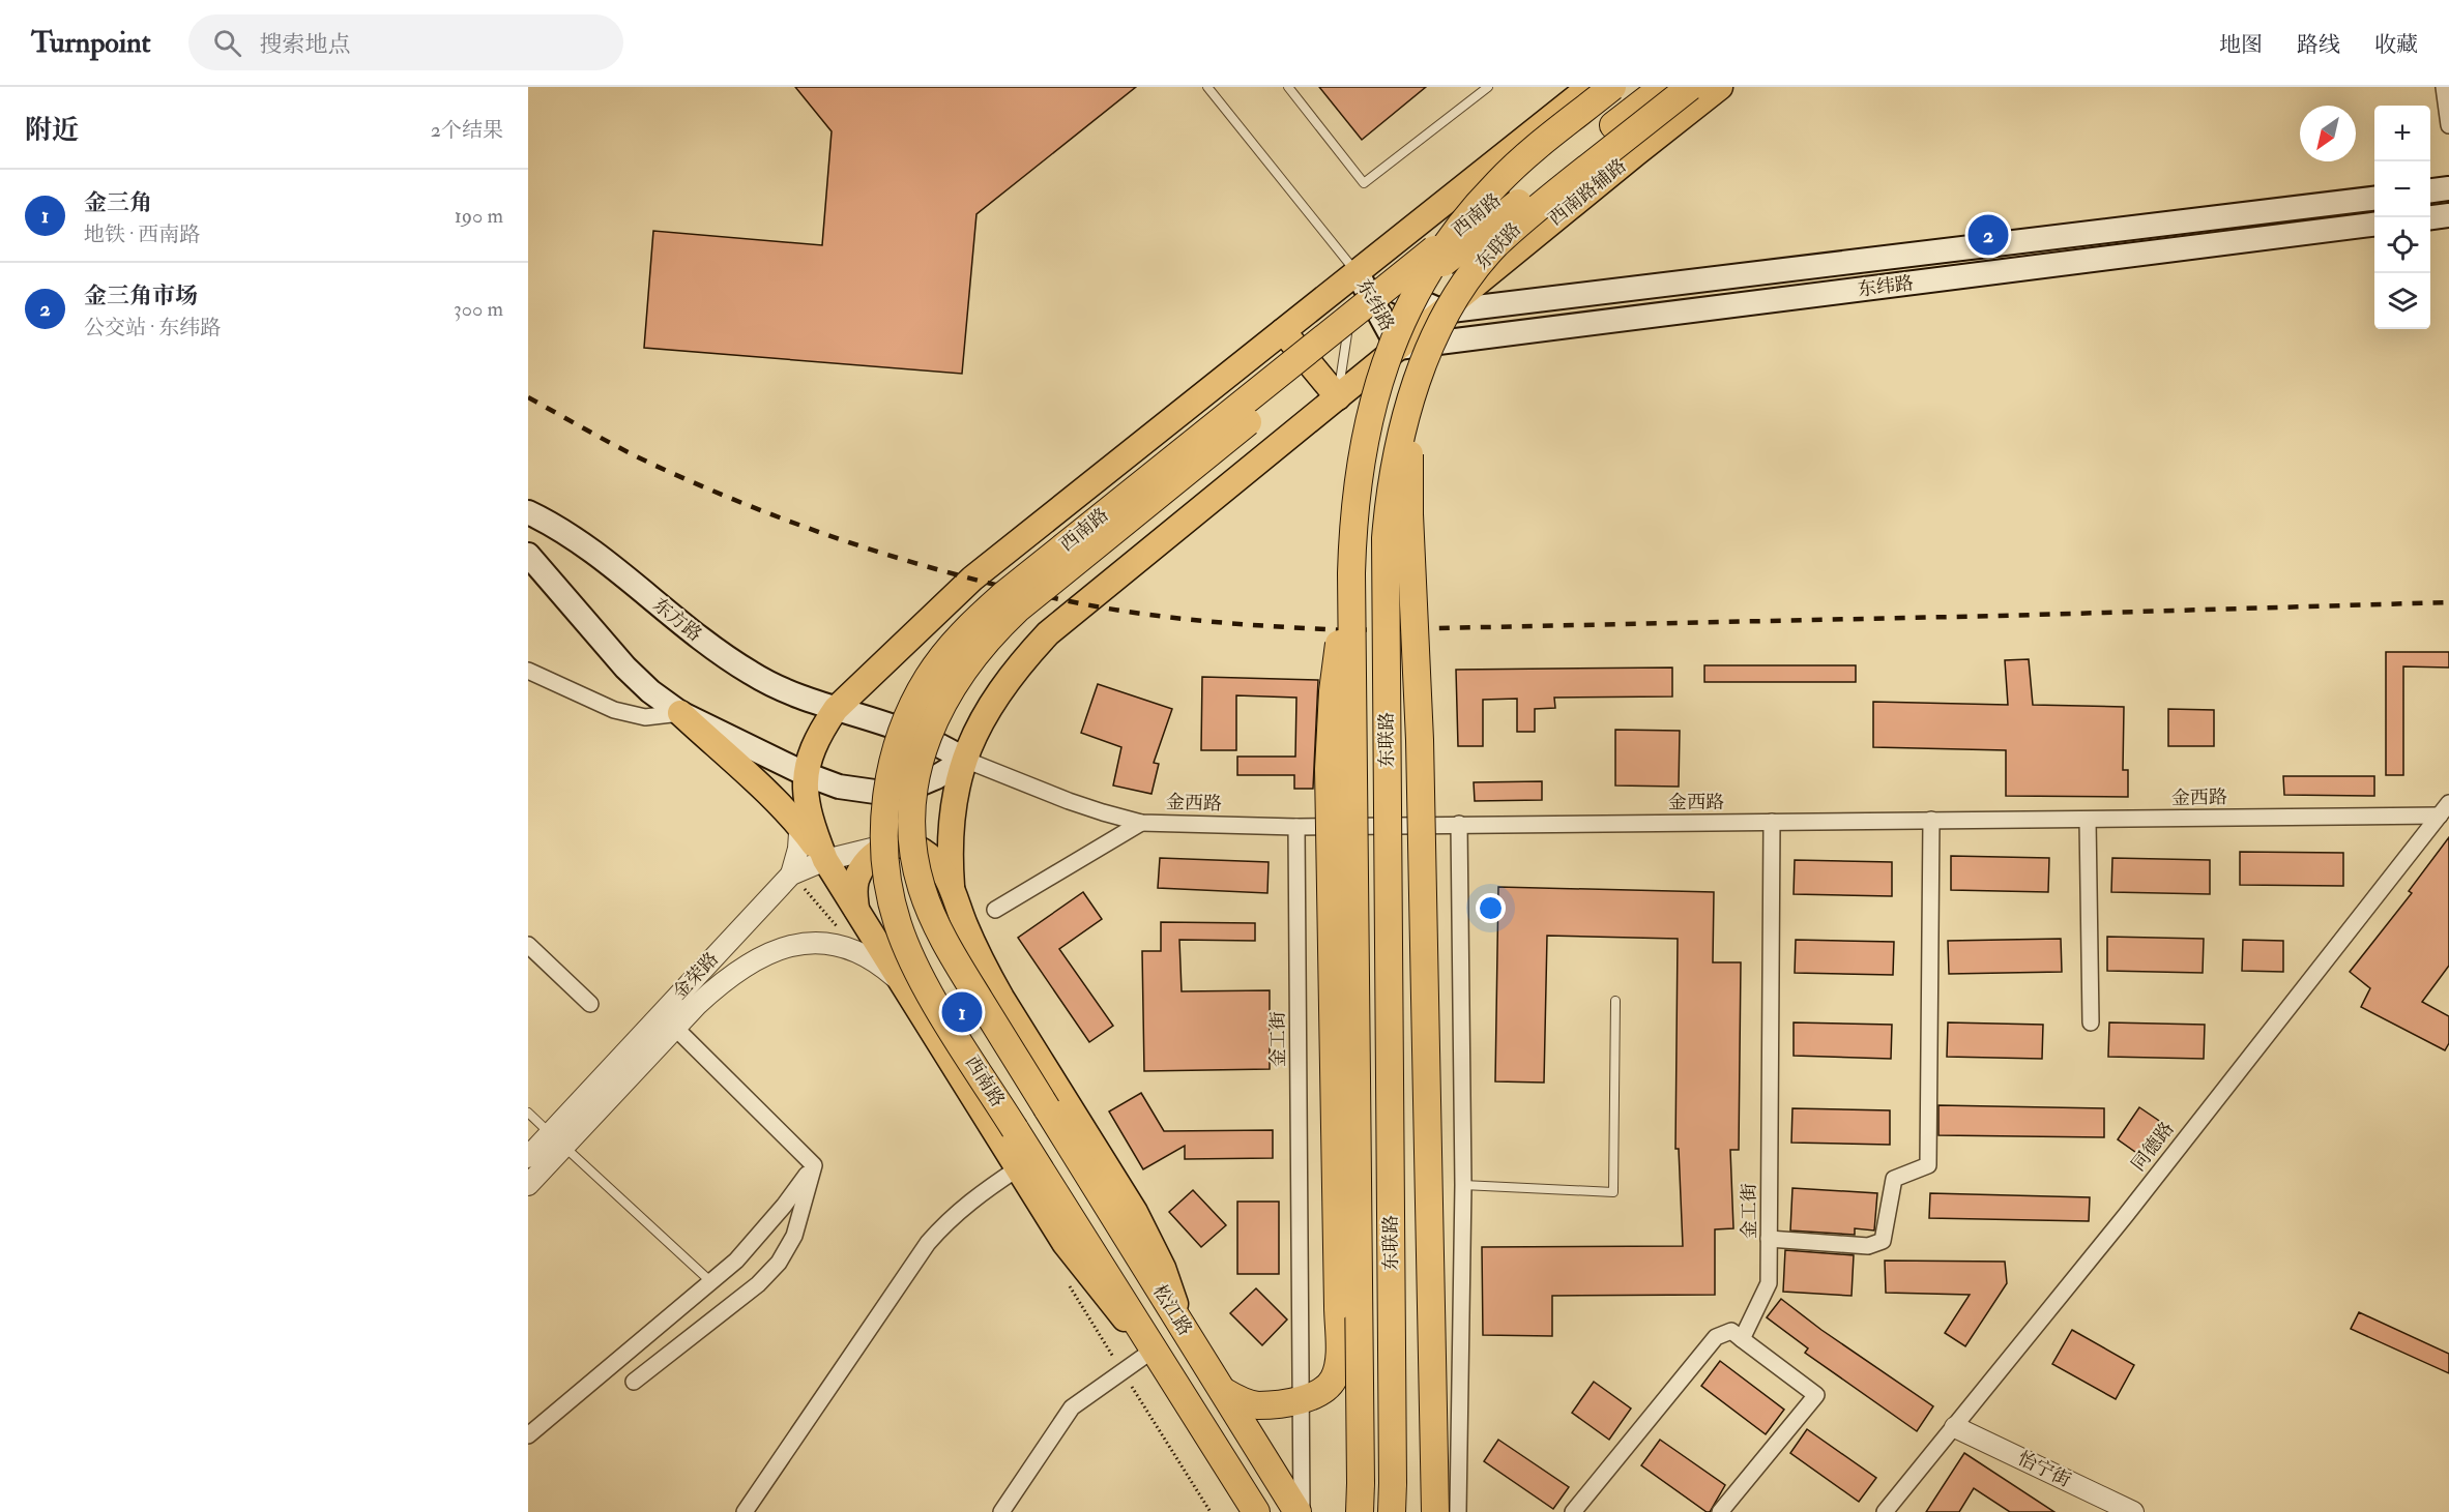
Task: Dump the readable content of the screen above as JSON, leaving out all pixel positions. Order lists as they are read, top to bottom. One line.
{"streets":{"highway":["西南路","东联路","松江路"],"main road":["西南路辅路","东纬路","东方路"],"street":["金西路","金荣路","金工街","同德路","怡宁街"]},"crossings":[["西南路辅路","东纬路"],["西南路","东纬路"],["西南路","东方路"],["西南路","松江路"],["东方路","金西路"],["金西路","金工街"],["金西路","同德路"],["金工街","松江路"],["同德路","怡宁街"]],"north":"bottom left","page":{"header":"Turnpoint","search":"搜索地点","nav":["地图","路线","收藏"],"heading":["附近","2个结果"],"map_buttons":["+","−"],"list":[{"mark":"1","name":"金三角","note":"地铁 · 西南路","value":"190 m"},{"mark":"2","name":"金三角市场","note":"公交站 · 东纬路","value":"300 m"}],"pins":["2","1"]}}
